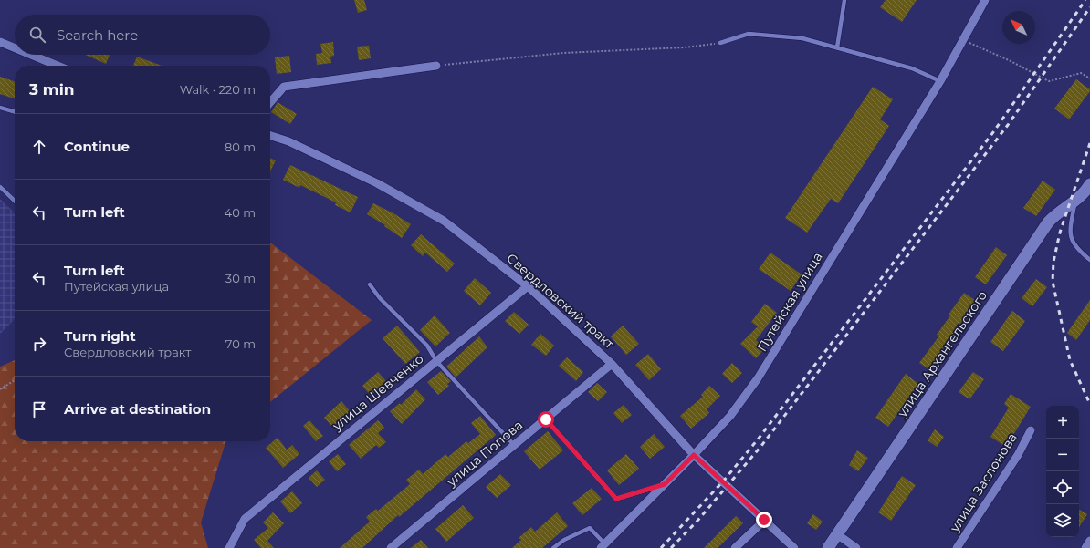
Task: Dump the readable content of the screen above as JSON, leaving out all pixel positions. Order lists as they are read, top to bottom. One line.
{"streets":{"street":["Свердловский тракт","Путейская улица","улица Архангельского","улица Шевченко","улица Попова","улица Заслонова"]},"crossings":[["Свердловский тракт","Путейская улица"],["Свердловский тракт","улица Шевченко"],["Свердловский тракт","улица Попова"]],"north":"top left","page":{"search":"Search here","heading":["3 min","Walk · 220 m"],"list":[["Continue","80 m"],["Turn left","40 m"],["Turn left","Путейская улица","30 m"],["Turn right","Свердловский тракт","70 m"],"Arrive at destination"],"map_buttons":["+","−"]}}
